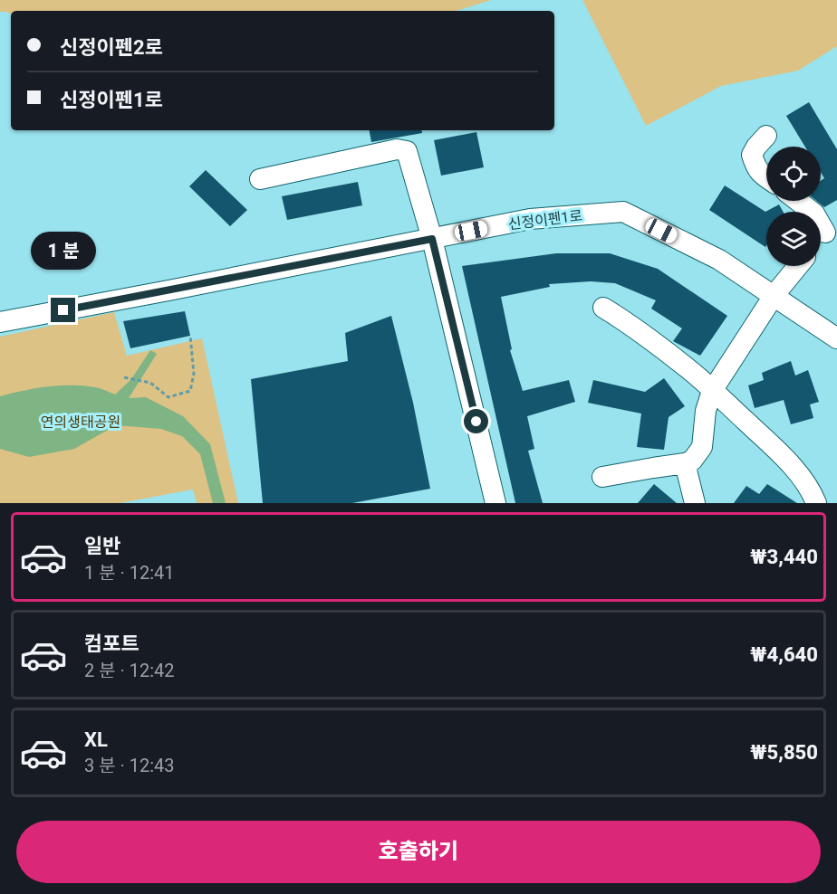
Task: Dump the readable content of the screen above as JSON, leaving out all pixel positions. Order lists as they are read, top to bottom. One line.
{"streets":{"street":["신정이펜1로"]},"parks":["연의생태공원"],"page":{"banner":["신정이펜2로","신정이펜1로"],"bubble":"1 분","list":[{"name":"일반","note":"1 분 · 12:41","value":"₩3,440"},{"name":"컴포트","note":"2 분 · 12:42","value":"₩4,640"},{"name":"XL","note":"3 분 · 12:43","value":"₩5,850"}],"buttons":"호출하기"}}
